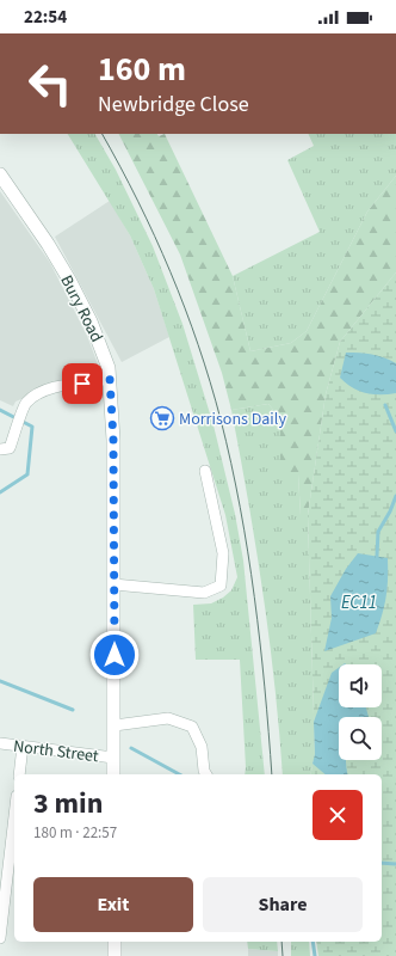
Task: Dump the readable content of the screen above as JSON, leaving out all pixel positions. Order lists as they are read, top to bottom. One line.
{"streets":{"street":["Bury Road","North Street"]},"crossings":[["Bury Road","North Street"]],"water":["EC11"],"places":{"supermarket":["Morrisons Daily"]},"page":{"status":"22:54","turn":["160 m","Newbridge Close"],"heading":["3 min","180 m · 22:57"],"buttons":["Exit","Share"]}}
